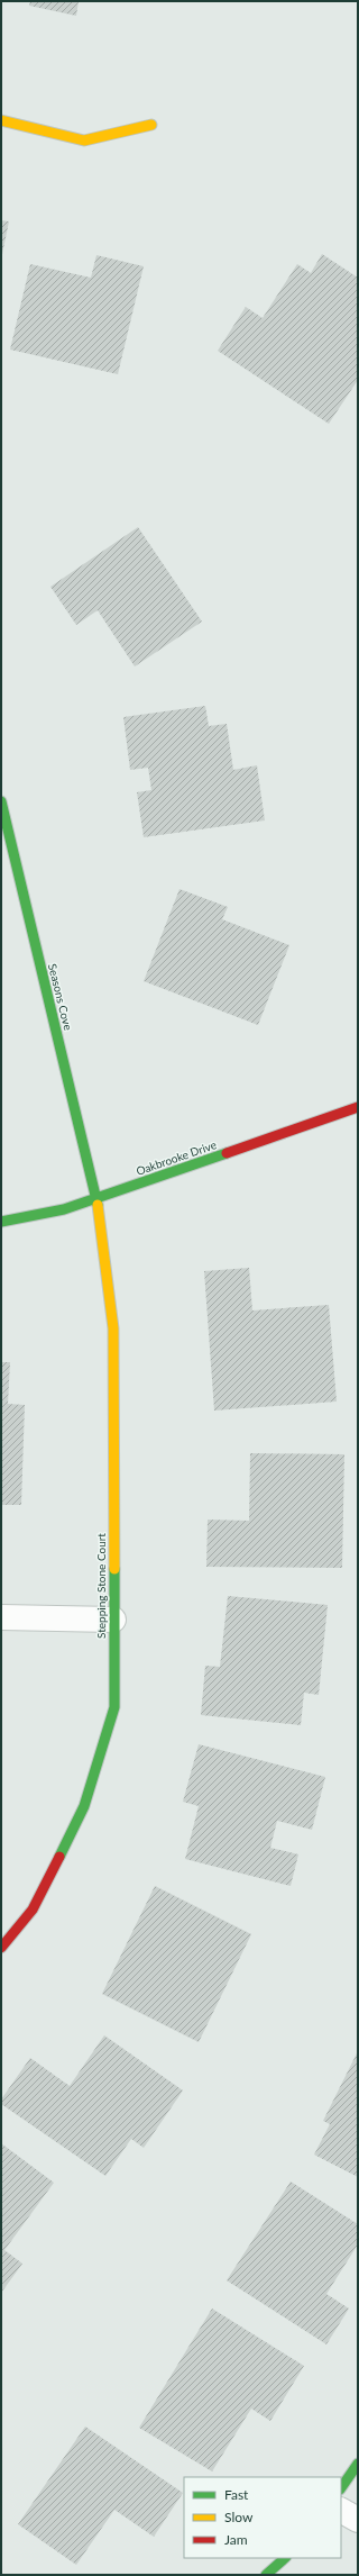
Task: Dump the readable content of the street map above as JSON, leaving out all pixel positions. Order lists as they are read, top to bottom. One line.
{"streets":{"street":["Seasons Cove","Oakbrooke Drive","Stepping Stone Court"]},"crossings":[["Seasons Cove","Oakbrooke Drive"],["Seasons Cove","Stepping Stone Court"],["Oakbrooke Drive","Stepping Stone Court"]],"legend":["Fast","Slow","Jam"]}
